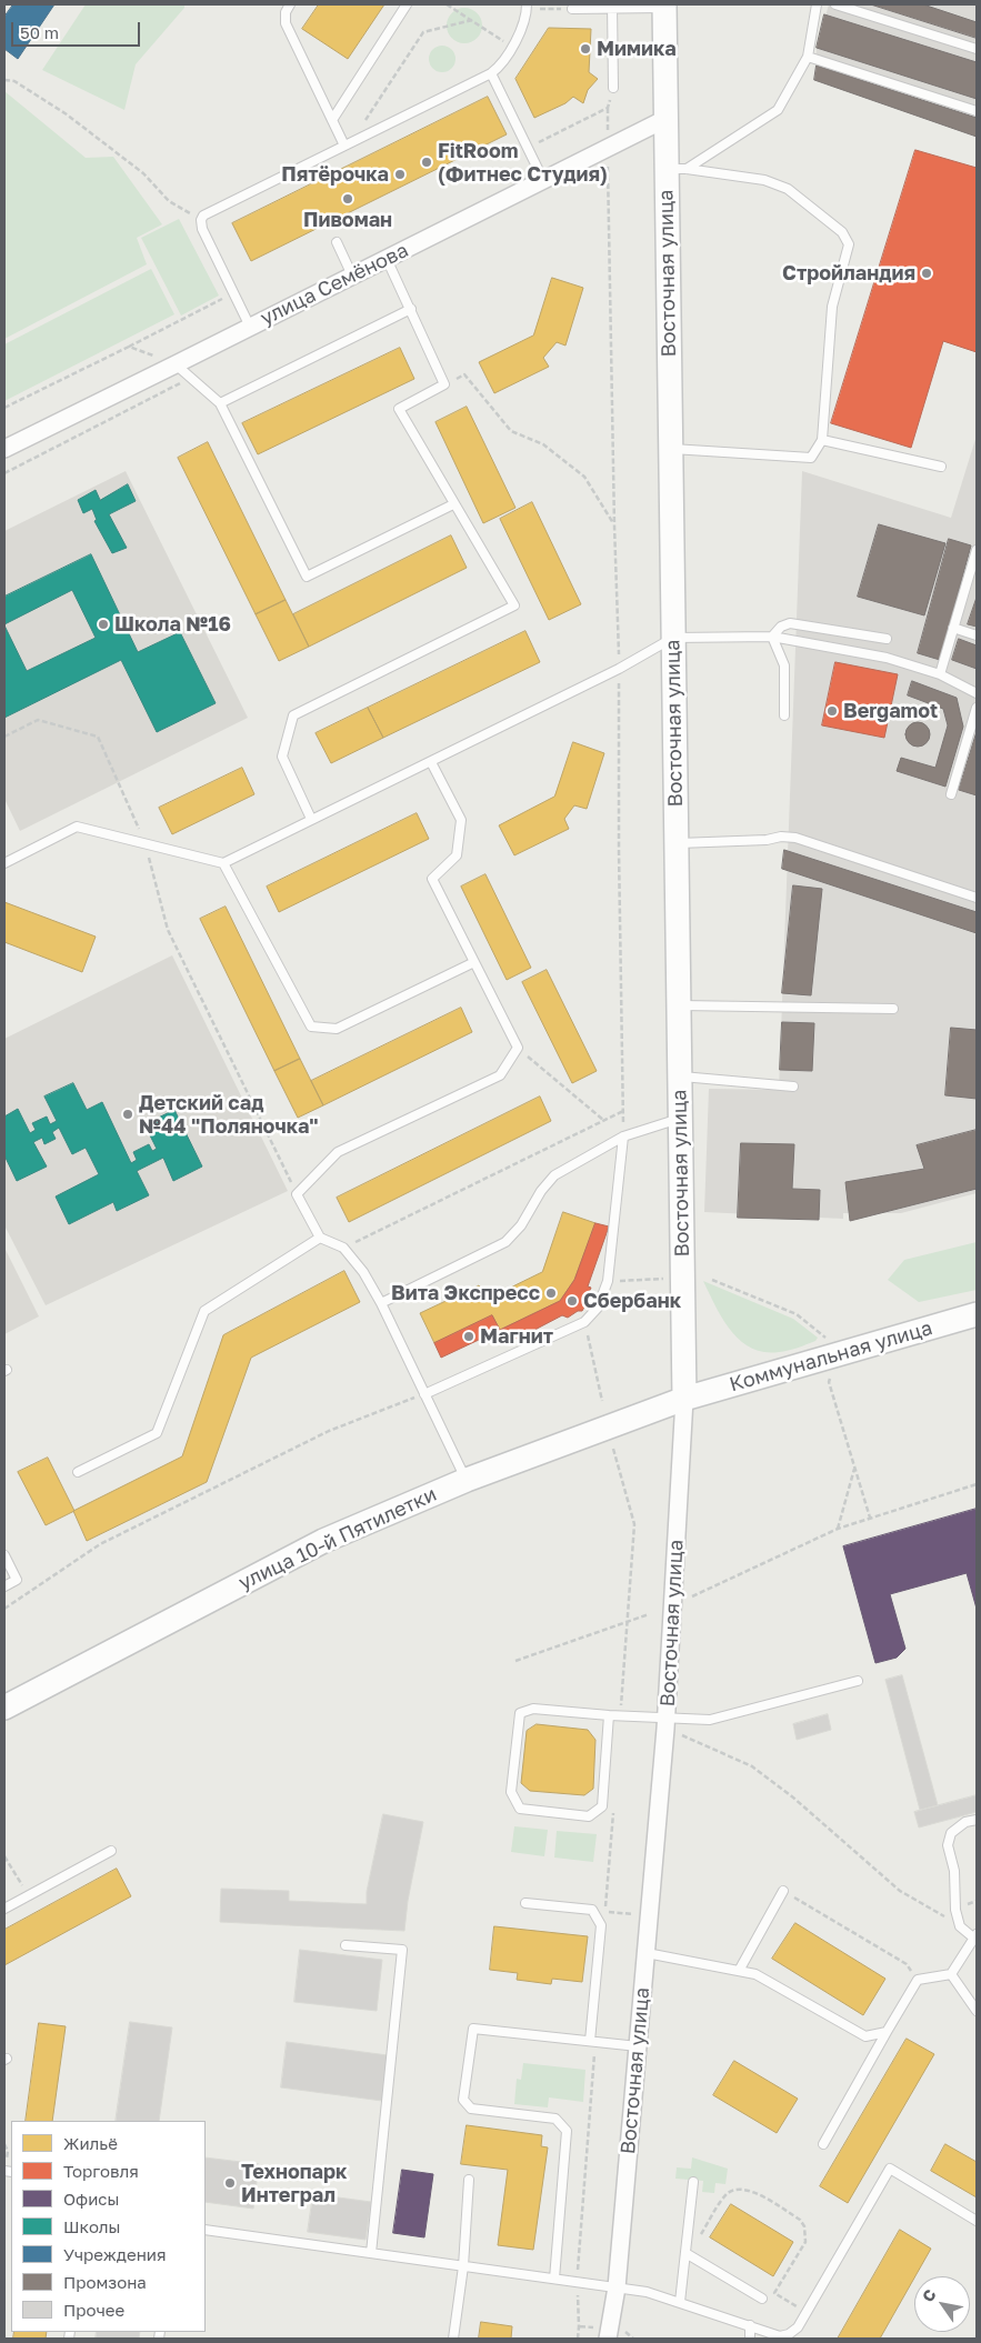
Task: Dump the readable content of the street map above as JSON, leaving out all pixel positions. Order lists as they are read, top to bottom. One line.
{"streets":{"main road":["Восточная улица","Коммунальная улица","улица 10-й Пятилетки"],"street":["улица Семёнова"]},"crossings":[["Восточная улица","улица Семёнова"],["Восточная улица","Коммунальная улица"],["Восточная улица","улица 10-й Пятилетки"],["Коммунальная улица","улица 10-й Пятилетки"]],"places":["Мимика","FitRoom (Фитнес Студия)","Пятёрочка","Пивоман","Стройландия","Школа №16","Bergamot","Детский сад №44 \"Поляночка\"","Вита Экспресс","Сбербанк","Магнит","Технопарк Интеграл"],"legend":["Жильё","Торговля","Офисы","Школы","Учреждения","Промзона","Прочее"],"scale_bar":"50 m","north":"top left"}
